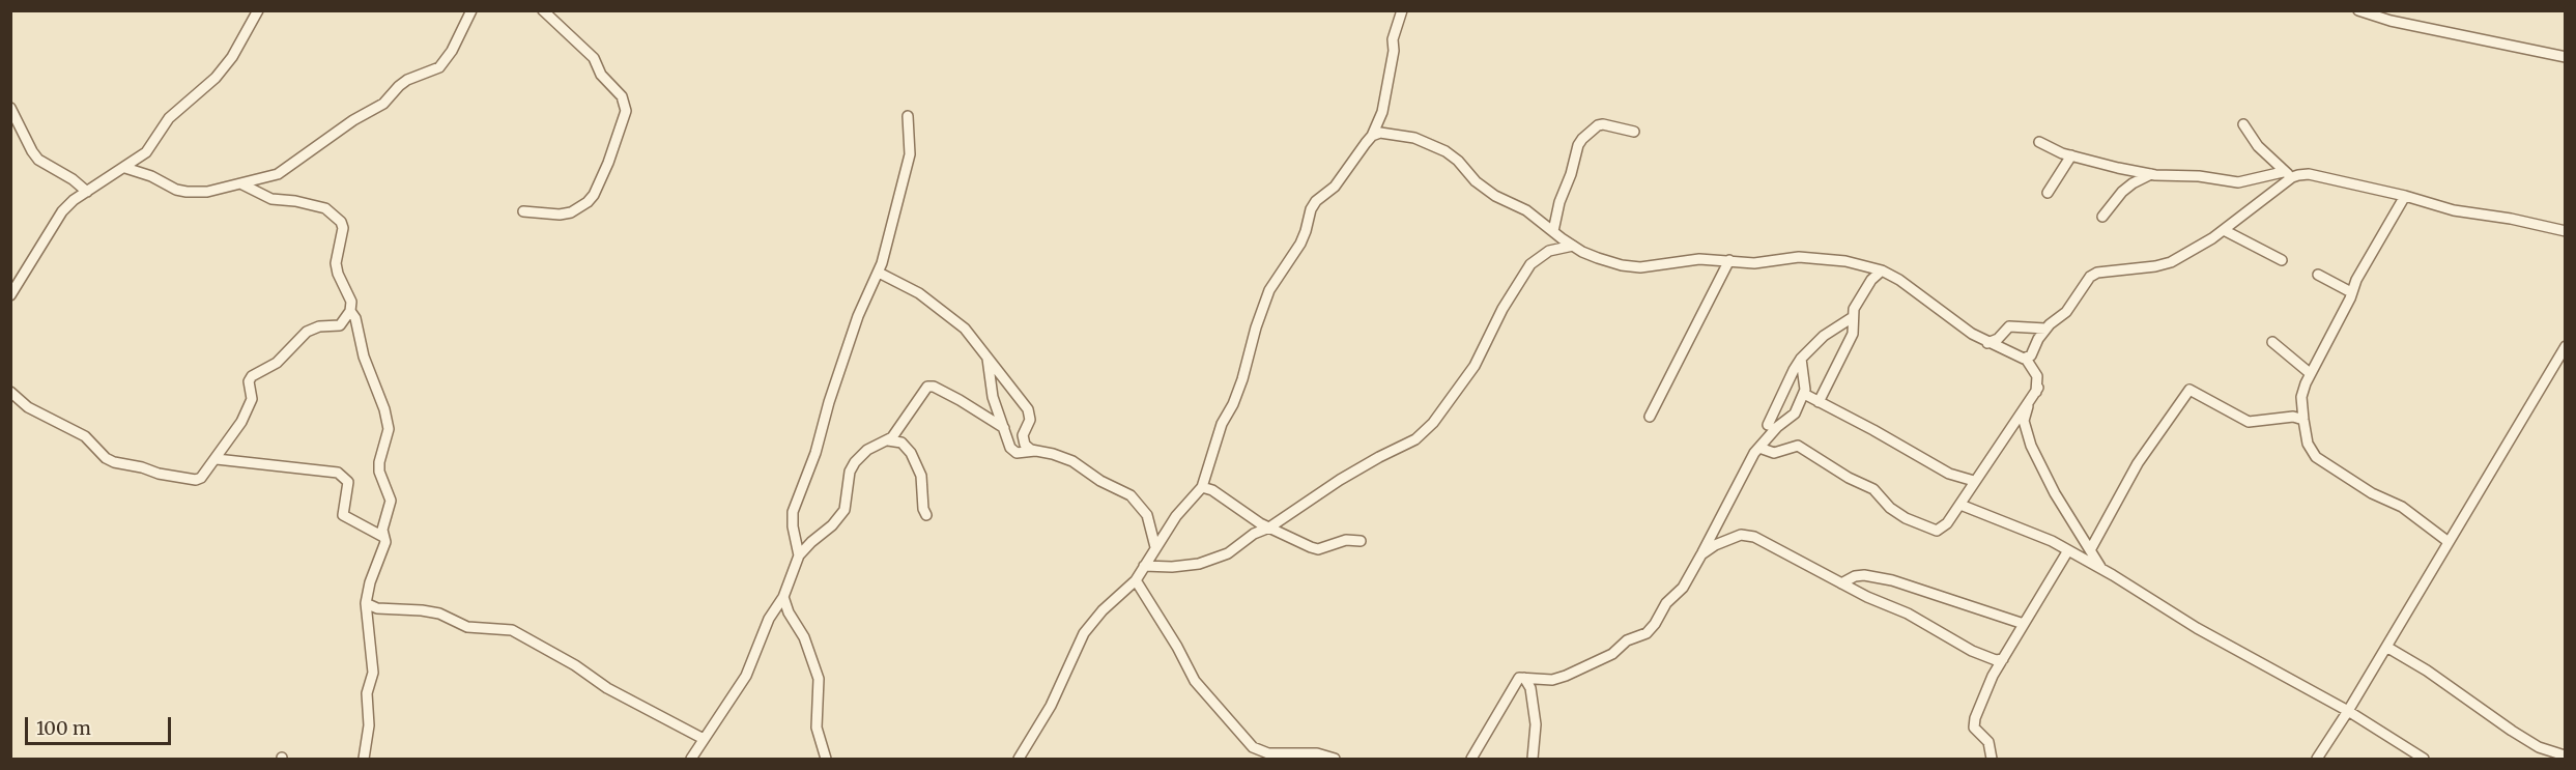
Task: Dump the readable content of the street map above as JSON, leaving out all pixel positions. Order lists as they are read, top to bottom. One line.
{"scale_bar":"100 m"}
